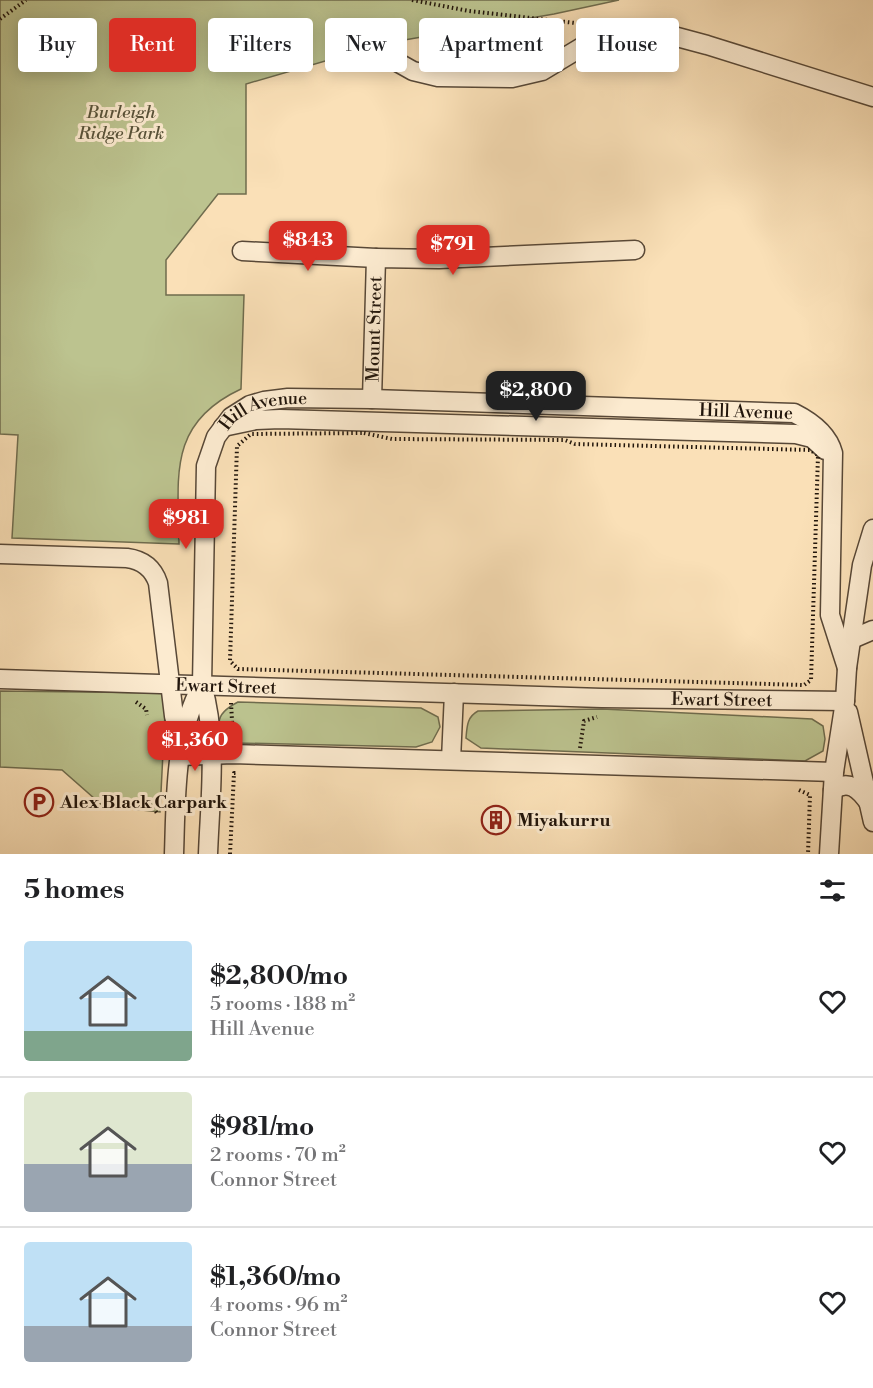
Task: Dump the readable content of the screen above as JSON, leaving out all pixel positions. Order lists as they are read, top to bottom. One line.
{"streets":{"street":["Mount Street","Hill Avenue","Ewart Street"]},"crossings":[["Mount Street","Hill Avenue"]],"parks":["Burleigh Ridge Park"],"places":{"parking":["Alex Black Carpark"],"building":["Miyakurru"]},"page":{"chip":["Buy","Rent","Filters","New","Apartment","House"],"price":["$843","$791","$2,800","$981","$1,360"],"heading":"5 homes","list":[{"name":"$2,800/mo","note":"5 rooms · 188 m² · Hill Avenue"},{"name":"$981/mo","note":"2 rooms · 70 m² · Connor Street"},{"name":"$1,360/mo","note":"4 rooms · 96 m² · Connor Street"}]}}
